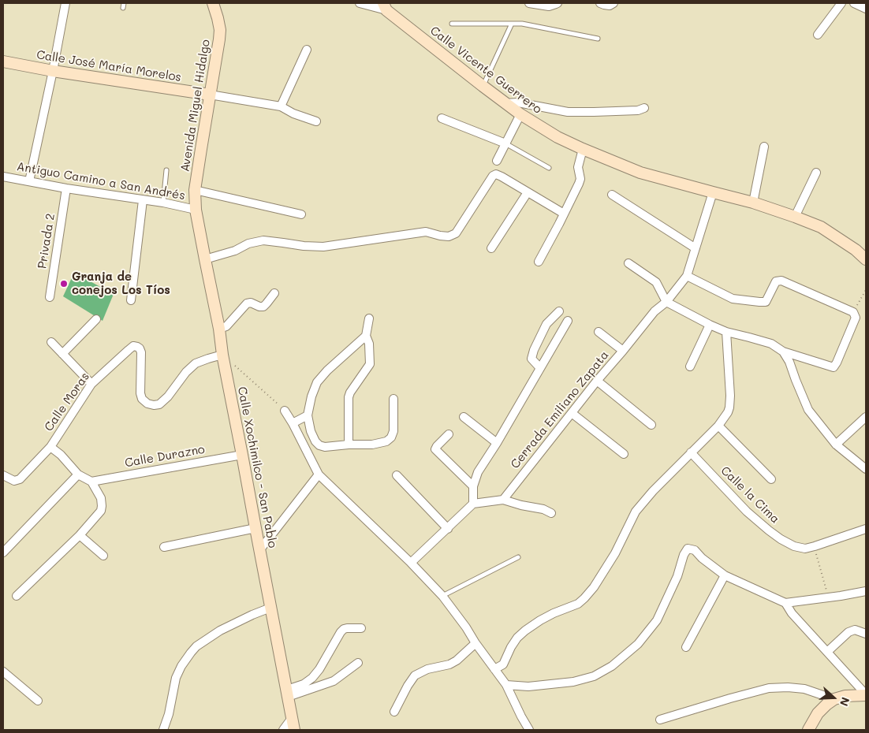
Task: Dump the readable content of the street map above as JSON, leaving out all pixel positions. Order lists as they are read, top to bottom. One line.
{"streets":{"main road":["Calle José María Morelos","Calle Vicente Guerrero","Avenida Miguel Hidalgo","Calle Xochimilco - San Pablo"],"street":["Antiguo Camino a San Andrés","Privada 2","Calle Moras","Cerrada Emiliano Zapata","Calle Durazno","Calle la Cima"]},"crossings":[["Calle José María Morelos","Avenida Miguel Hidalgo"],["Avenida Miguel Hidalgo","Antiguo Camino a San Andrés"],["Avenida Miguel Hidalgo","Calle Xochimilco - San Pablo"],["Antiguo Camino a San Andrés","Privada 2"],["Antiguo Camino a San Andrés","Calle Xochimilco - San Pablo"],["Calle Moras","Calle Durazno"],["Calle Moras","Calle Xochimilco - San Pablo"],["Calle Durazno","Calle Xochimilco - San Pablo"]],"places":["Granja de conejos Los Tíos"],"north":"right"}
